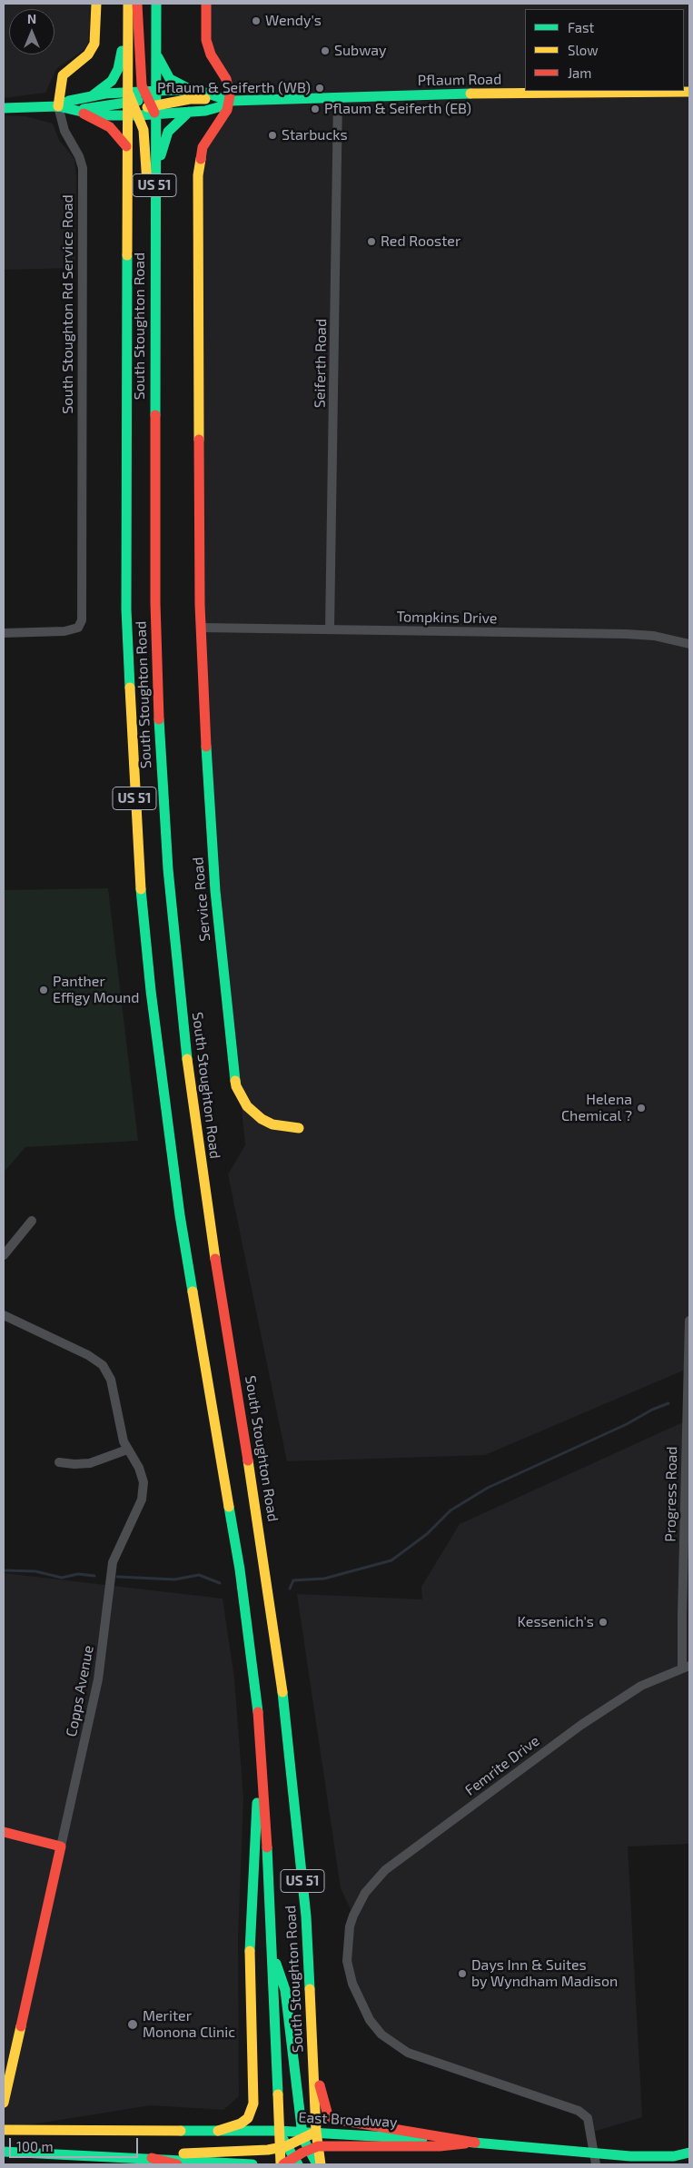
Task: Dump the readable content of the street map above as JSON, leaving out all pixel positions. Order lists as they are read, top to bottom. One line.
{"streets":{"main road":["Pflaum Road","US 51","South Stoughton Rd Service Road","South Stoughton Road","Service Road","Copps Avenue","East Broadway"],"street":["Seiferth Road","Tompkins Drive","Progress Road","Femrite Drive"]},"crossings":[["Pflaum Road","South Stoughton Rd Service Road"],["Pflaum Road","South Stoughton Road"],["Pflaum Road","Seiferth Road"],["South Stoughton Road","East Broadway"],["Seiferth Road","Tompkins Drive"],["Tompkins Drive","Service Road"],["Progress Road","Femrite Drive"],["Femrite Drive","East Broadway"]],"places":["Wendy's","Subway","Pflaum & Seiferth (WB)","Pflaum & Seiferth (EB)","Starbucks","Red Rooster","Panther Effigy Mound","Helena Chemical ?","Kessenich's","Days Inn & Suites by Wyndham Madison","Meriter Monona Clinic"],"legend":["Fast","Slow","Jam"],"scale_bar":"100 m","north":"top"}
